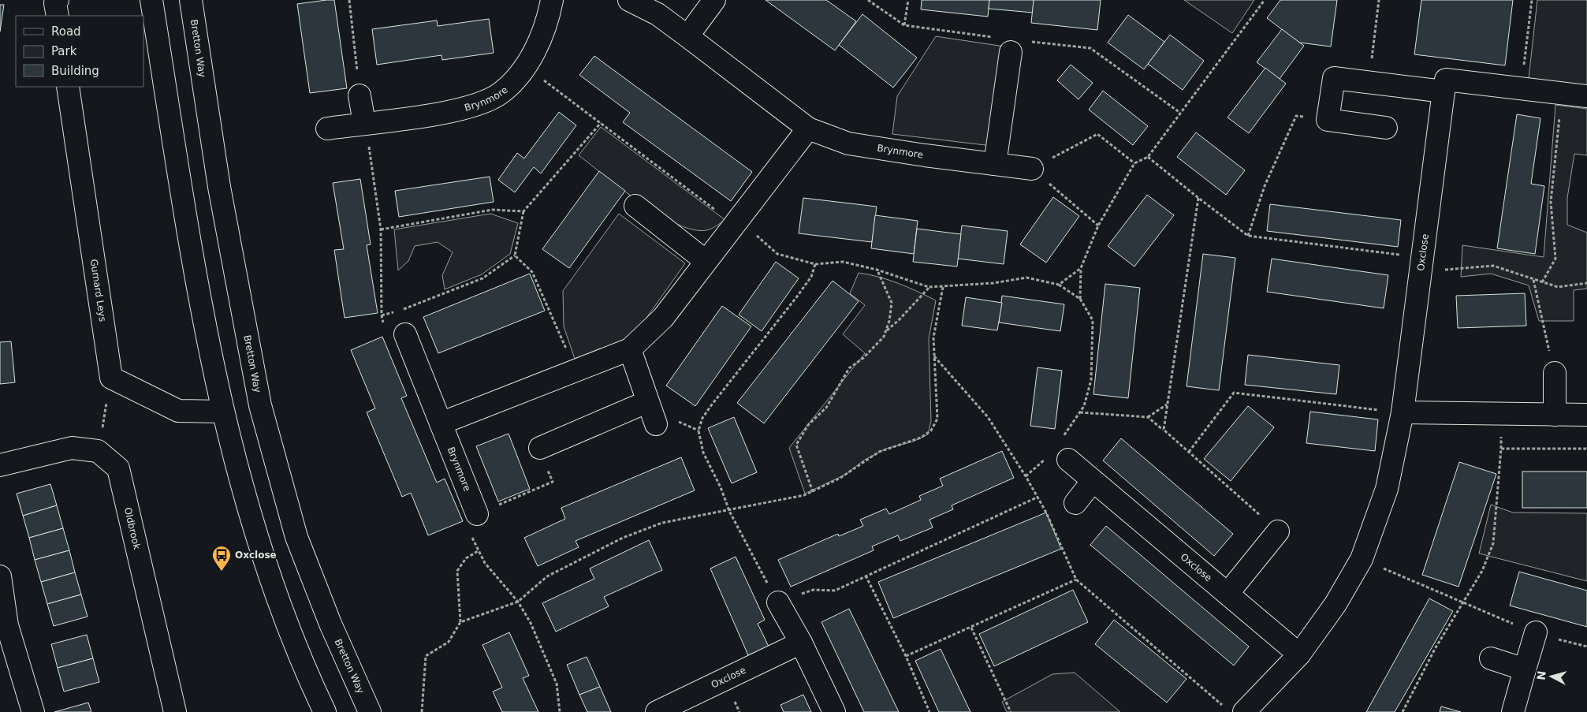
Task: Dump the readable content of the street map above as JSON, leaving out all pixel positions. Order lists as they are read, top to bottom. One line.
{"streets":{"street":["Bretton Way","Brynmore","Oxclose","Gurnard Leys","Oldbrook"]},"places":{"bus stop":["Oxclose"]},"legend":["Road","Park","Building"],"north":"left"}
